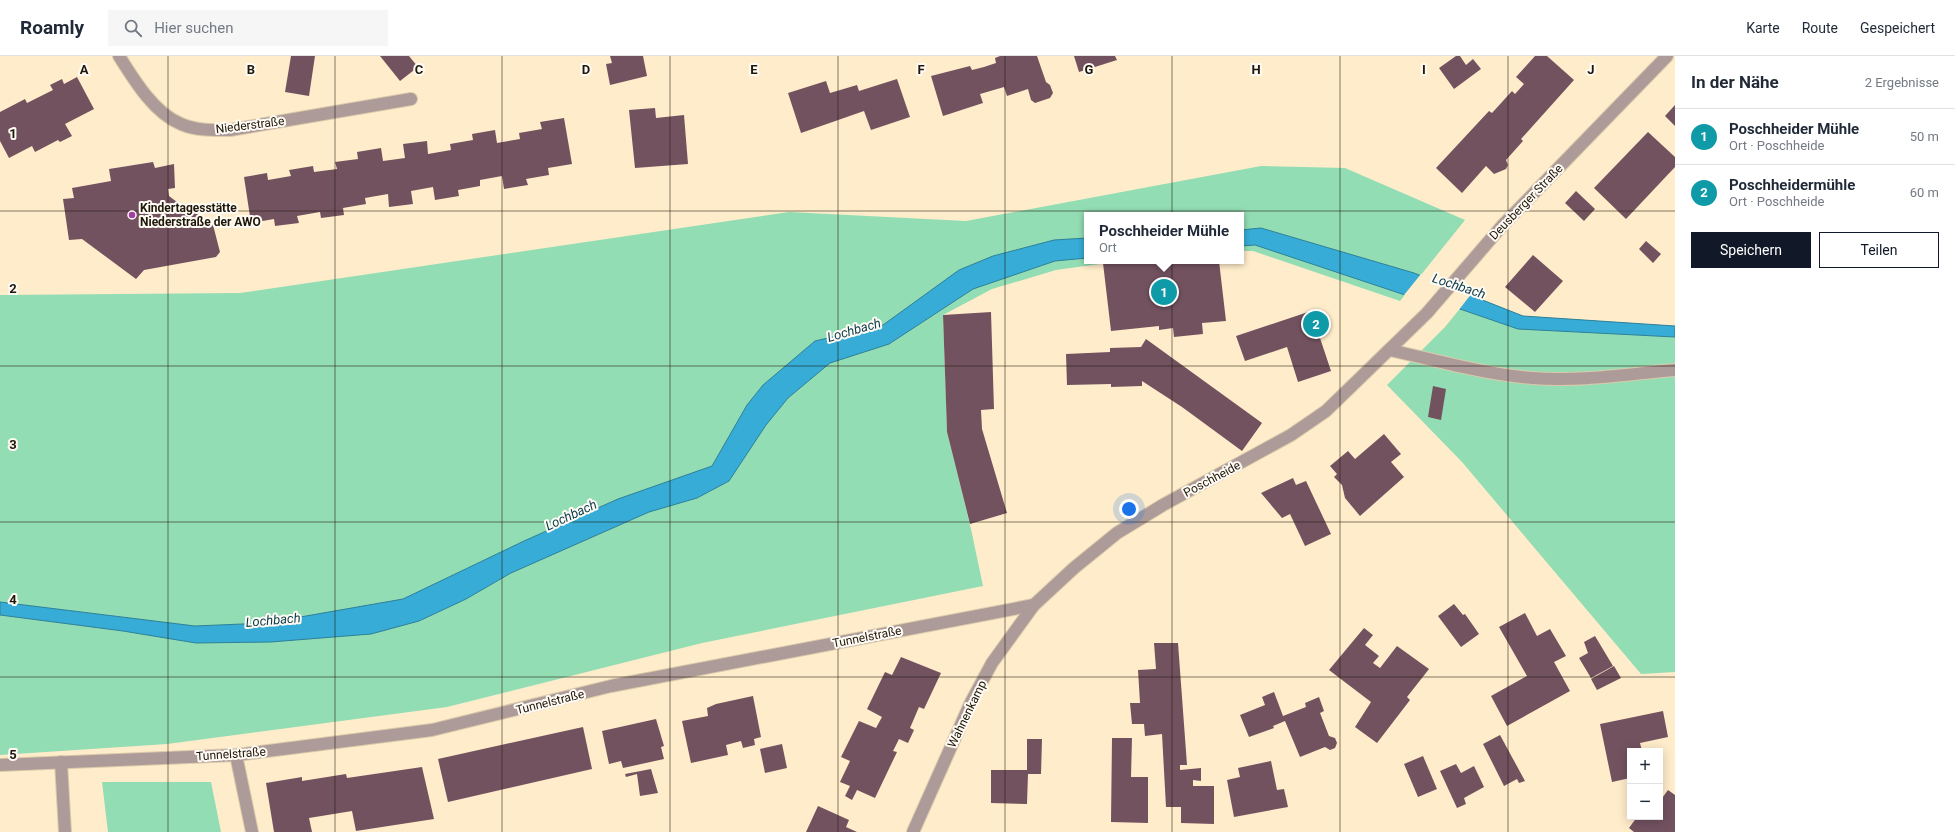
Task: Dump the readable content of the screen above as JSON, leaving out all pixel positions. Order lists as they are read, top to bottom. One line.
{"streets":{"street":["Niederstraße","Deusberger Straße","Poschheide","Tunnelstraße","Wahnenkamp"]},"crossings":[["Deusberger Straße","Poschheide"],["Poschheide","Tunnelstraße"],["Poschheide","Wahnenkamp"],["Tunnelstraße","Wahnenkamp"]],"water":["Lochbach"],"places":["Kindertagesstätte Niederstraße der AWO"],"page":{"header":"Roamly","search":"Hier suchen","nav":["Karte","Route","Gespeichert"],"heading":["In der Nähe","2 Ergebnisse"],"list":[{"mark":"1","name":"Poschheider Mühle","note":"Ort · Poschheide","value":"50 m"},{"mark":"2","name":"Poschheidermühle","note":"Ort · Poschheide","value":"60 m"}],"popup":["Poschheider Mühle","Ort"],"buttons":["Speichern","Teilen"],"pins":["1","2"],"map_buttons":["+","−"]},"grid":{"columns":["A","B","C","D","E","F","G","H","I","J"],"rows":["1","2","3","4","5"]}}
